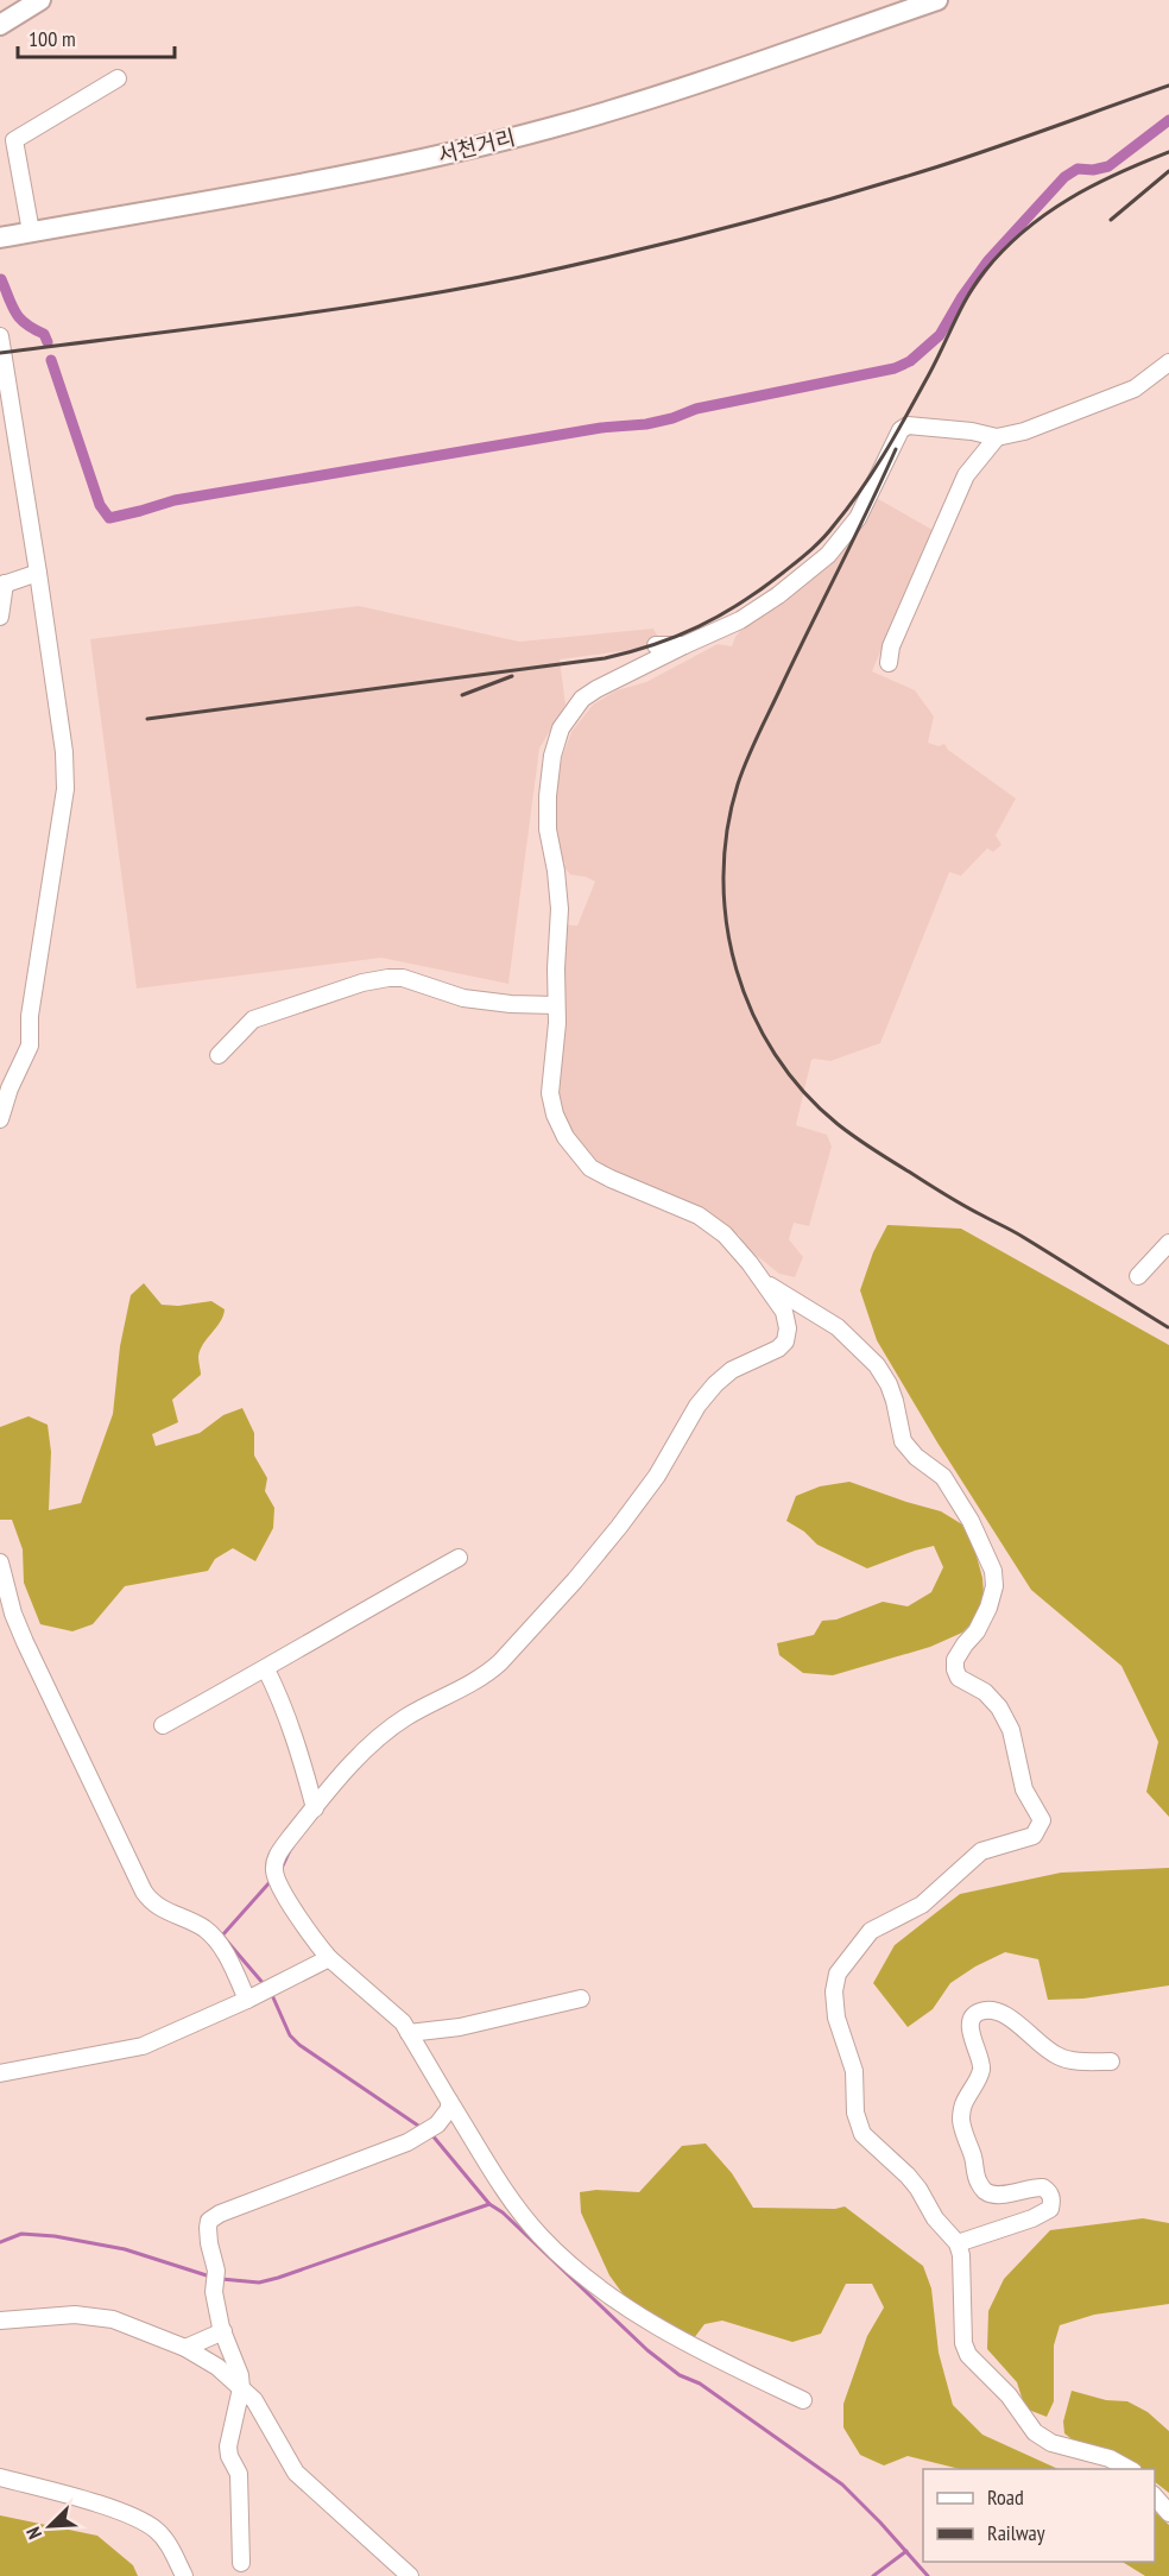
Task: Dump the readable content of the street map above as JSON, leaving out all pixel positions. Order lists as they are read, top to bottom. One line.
{"streets":{"main road":["서천거리"]},"legend":["Road","Railway"],"scale_bar":"100 m","north":"bottom left"}
